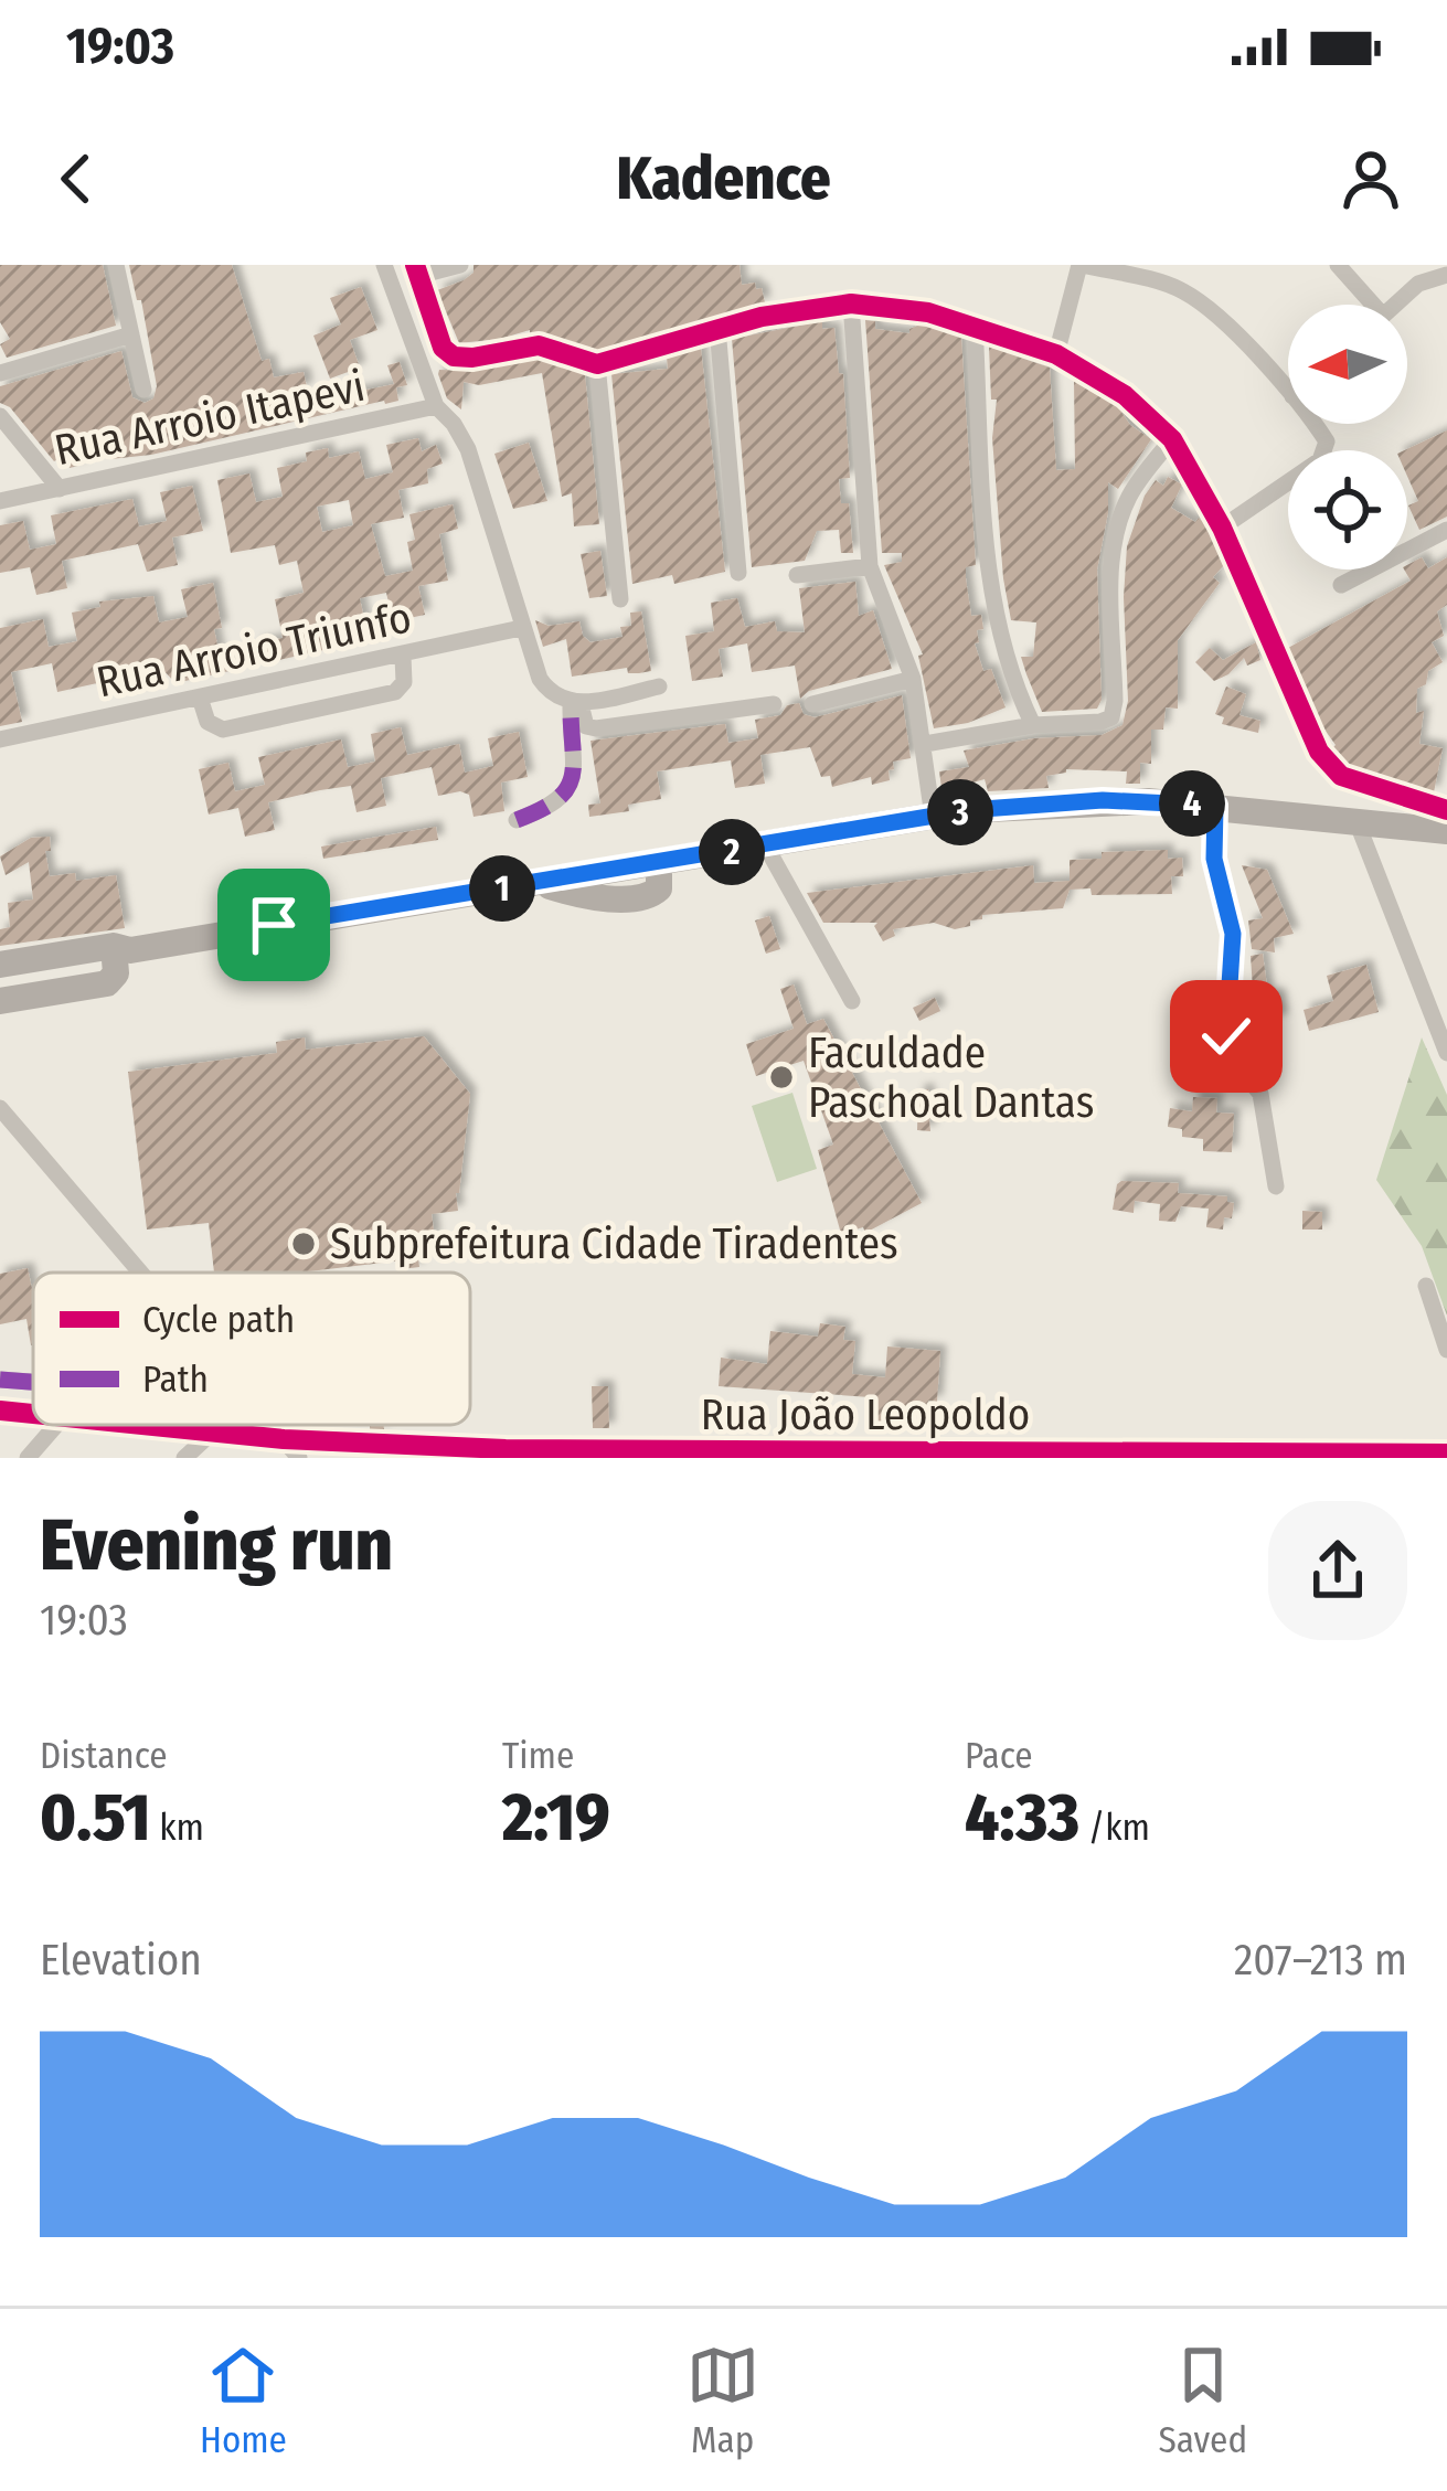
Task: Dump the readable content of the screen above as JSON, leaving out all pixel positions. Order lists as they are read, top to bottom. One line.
{"streets":{"street":["Rua Arroio Itapevi","Rua Arroio Triunfo","Rua João Leopoldo"]},"places":["Faculdade Paschoal Dantas","Subprefeitura Cidade Tiradentes"],"legend":["Cycle path","Path"],"north":"left","page":{"status":"19:03","header":"Kadence","pins":["4","3","2","1"],"heading":["Evening run","19:03"],"stats":[["Distance","0.51 km"],["Time","2:19"],["Pace","4:33 /km"]],"chart":["Elevation","207–213 m"],"tabs":["Home","Map","Saved"]}}
